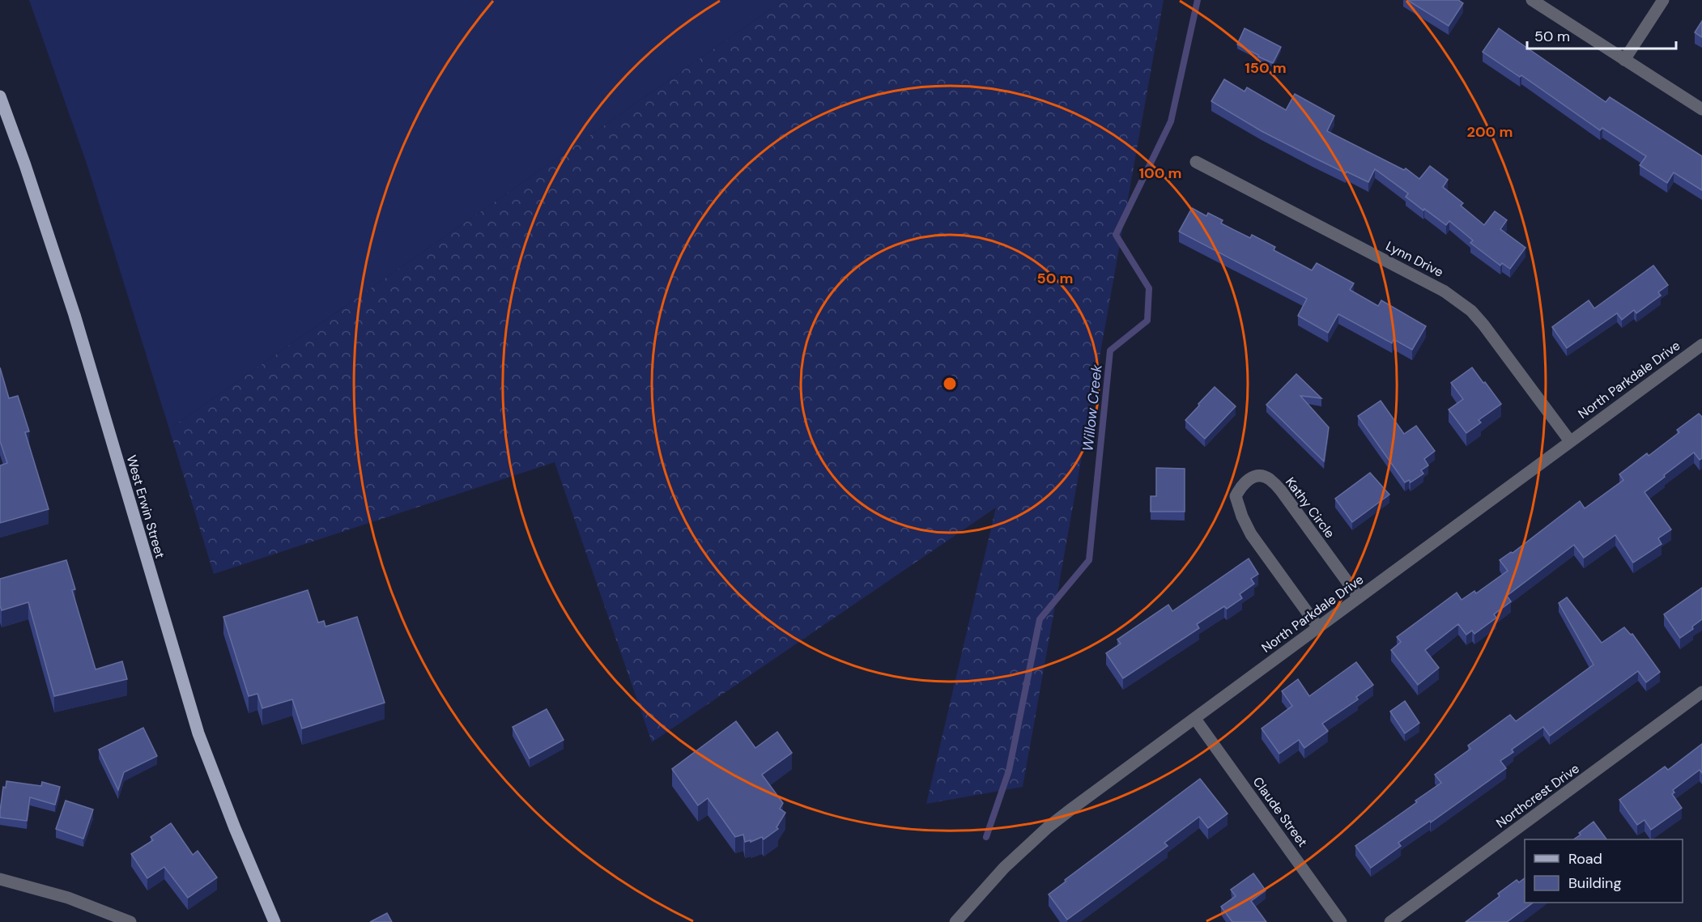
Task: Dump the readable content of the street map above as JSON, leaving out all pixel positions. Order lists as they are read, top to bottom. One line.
{"streets":{"main road":["West Erwin Street"],"street":["Lynn Drive","North Parkdale Drive","Kathy Circle","Northcrest Drive","Claude Street"]},"crossings":[["Lynn Drive","North Parkdale Drive"],["North Parkdale Drive","Kathy Circle"],["North Parkdale Drive","Claude Street"]],"water":["Willow Creek"],"legend":["Road","Building"],"scale_bar":"50 m","rings":["150 m","200 m","100 m","50 m"]}
